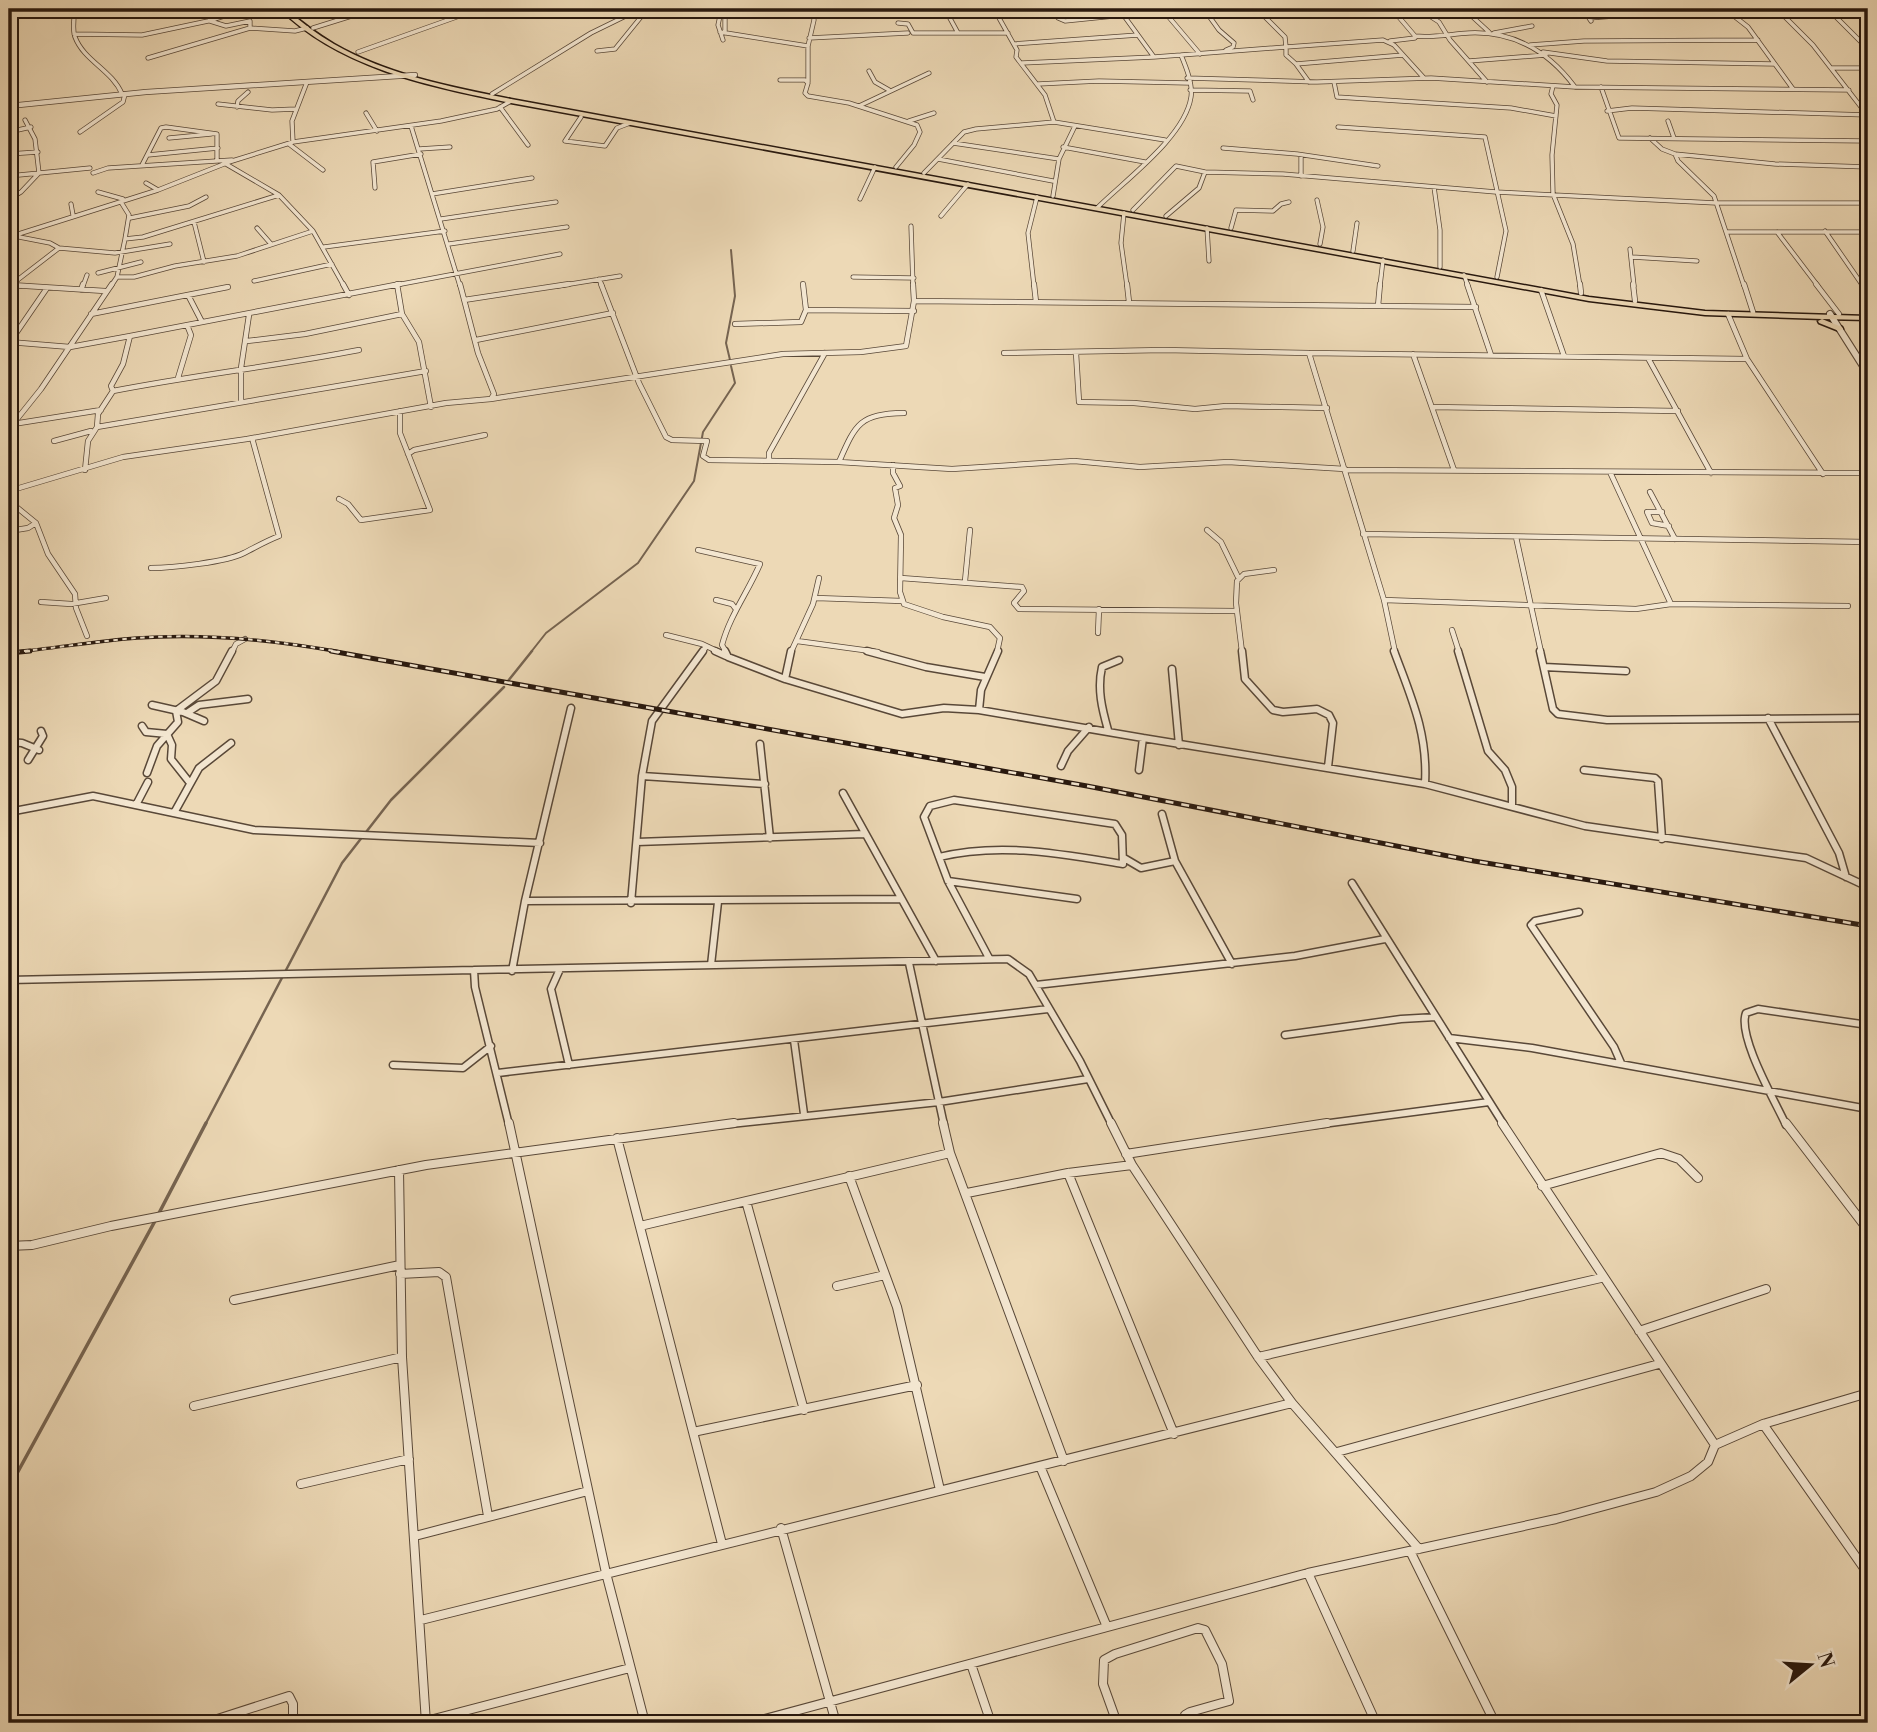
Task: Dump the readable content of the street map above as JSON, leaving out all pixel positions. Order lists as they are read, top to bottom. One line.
{"north":"right"}
